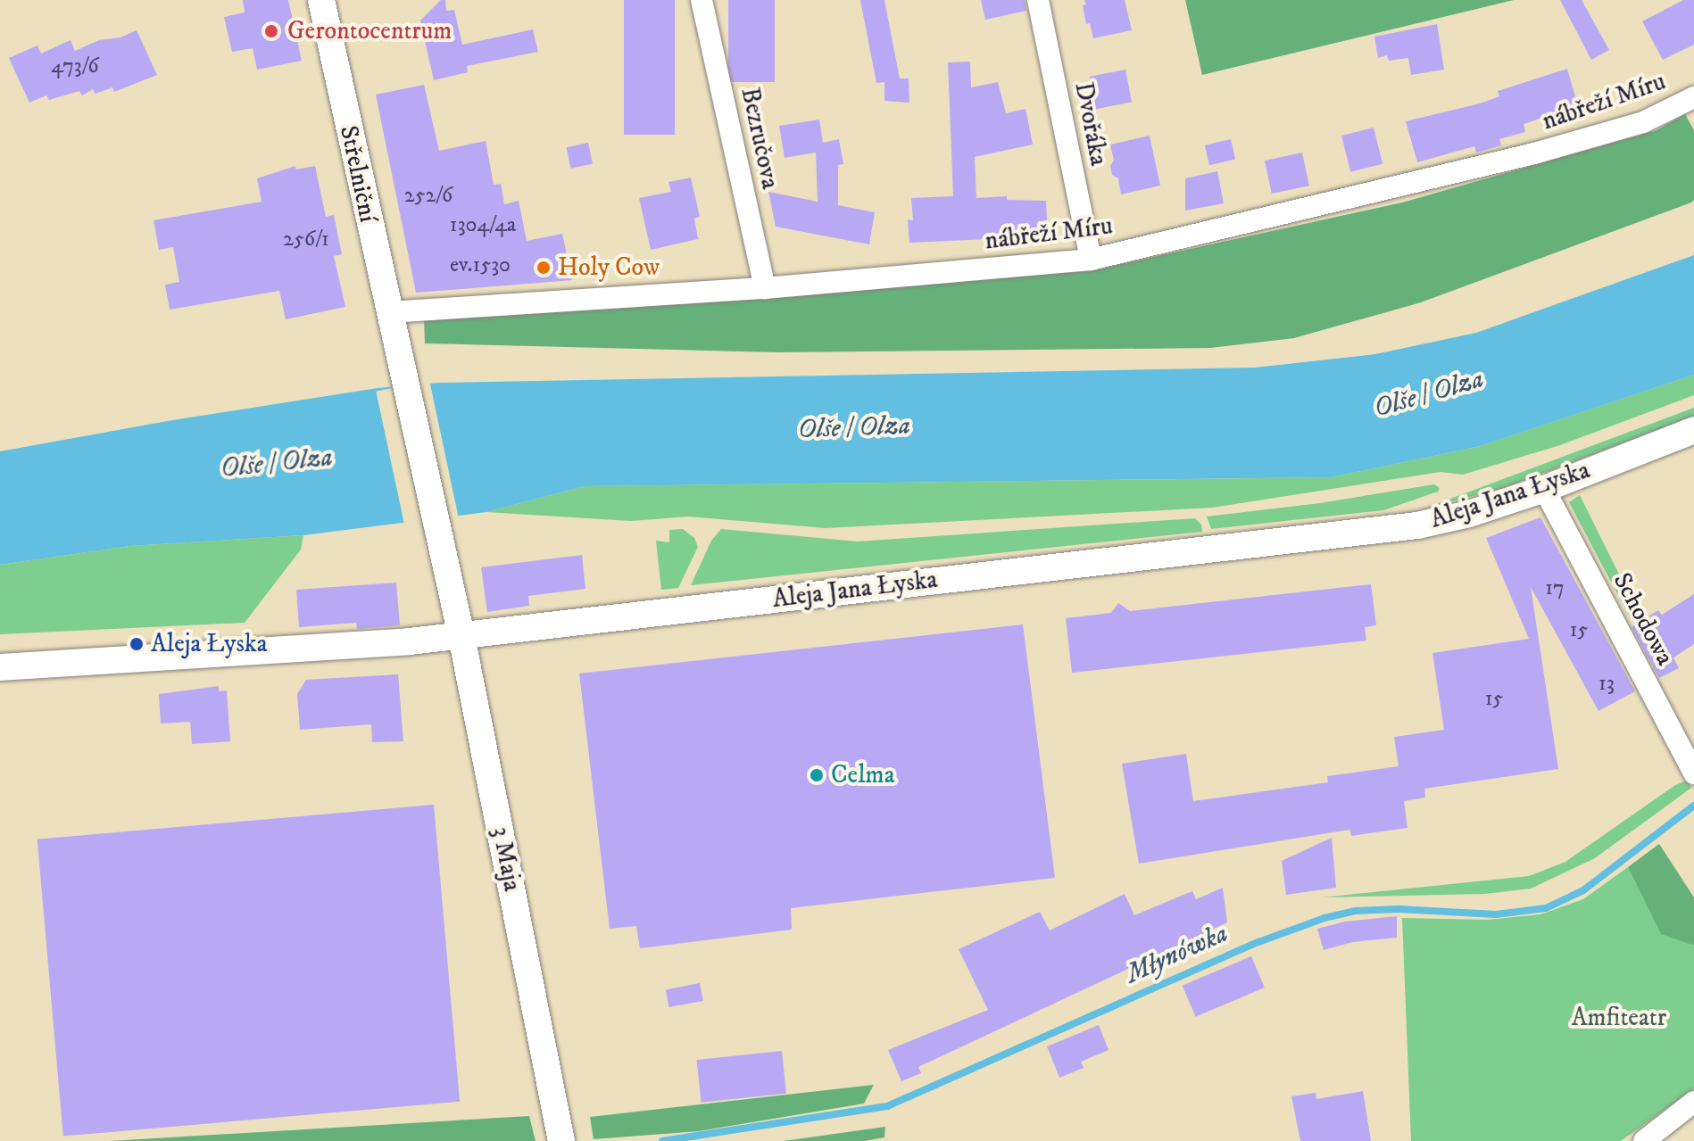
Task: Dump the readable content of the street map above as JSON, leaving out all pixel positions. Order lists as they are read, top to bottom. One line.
{"streets":{"street":["nábřeží Míru","Dvořáka","Bezručova","Střelniční","Aleja Jana Łyska","Schodowa","3 Maja"]},"crossings":[["nábřeží Míru","Dvořáka"],["nábřeží Míru","Bezručova"],["nábřeží Míru","Střelniční"],["Střelniční","3 Maja"],["Aleja Jana Łyska","Schodowa"],["Aleja Jana Łyska","3 Maja"]],"water":["Olše / Olza","Młynówka"],"parks":["Amfiteatr"],"places":["Gerontocentrum","Holy Cow","Aleja Łyska","Celma"],"house_numbers":["473/6","252/6","1304/4a","256/1","ev.1530","17","15","13","15"]}
